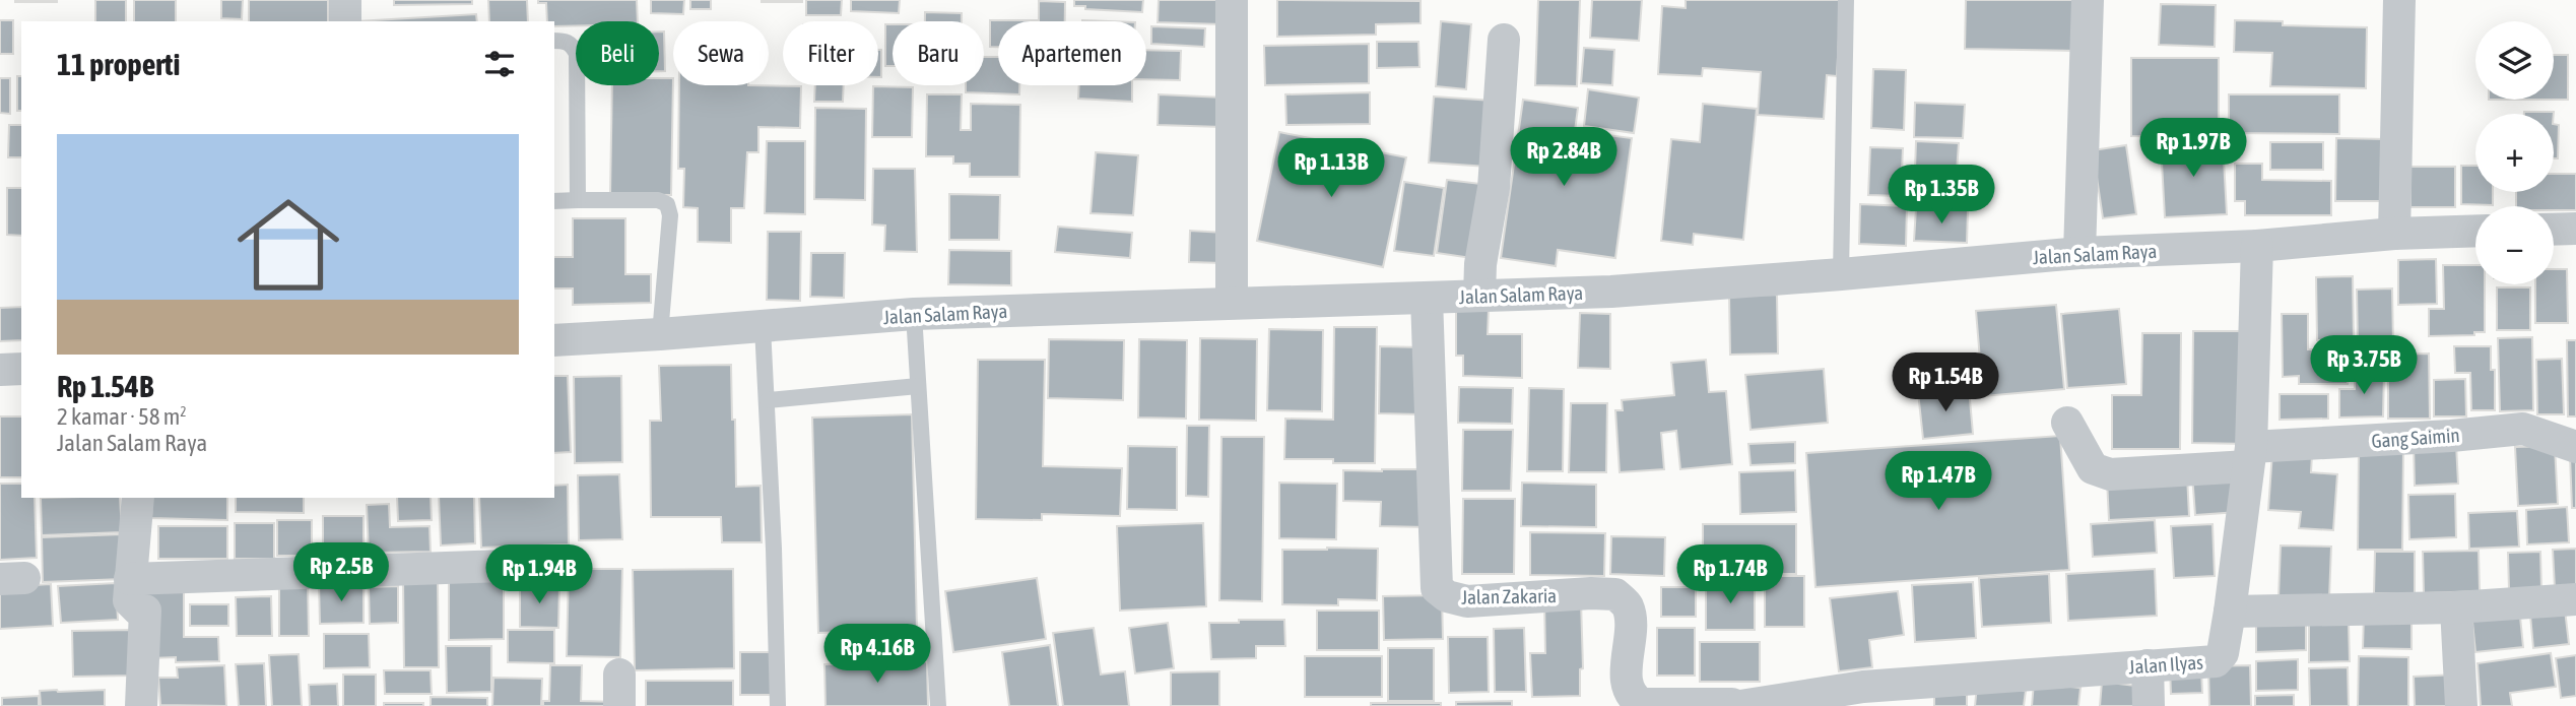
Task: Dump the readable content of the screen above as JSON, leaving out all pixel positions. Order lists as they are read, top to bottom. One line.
{"streets":{"street":["Jalan Salam Raya","Gang Saimin","Jalan Zakaria","Jalan Ilyas"]},"crossings":[["Jalan Salam Raya","Jalan Zakaria"],["Jalan Salam Raya","Jalan Ilyas"],["Gang Saimin","Jalan Ilyas"],["Jalan Zakaria","Jalan Ilyas"]],"page":{"map_buttons":["+","−"],"chip":["Beli","Sewa","Filter","Baru","Apartemen"],"heading":"11 properti","list":[{"name":"Rp 1.54B","note":"2 kamar · 58 m² · Jalan Salam Raya"}],"price":["Rp 1.97B","Rp 2.84B","Rp 1.13B","Rp 1.35B","Rp 3.75B","Rp 1.54B","Rp 1.47B","Rp 2.5B","Rp 1.94B","Rp 1.74B","Rp 4.16B"]}}
